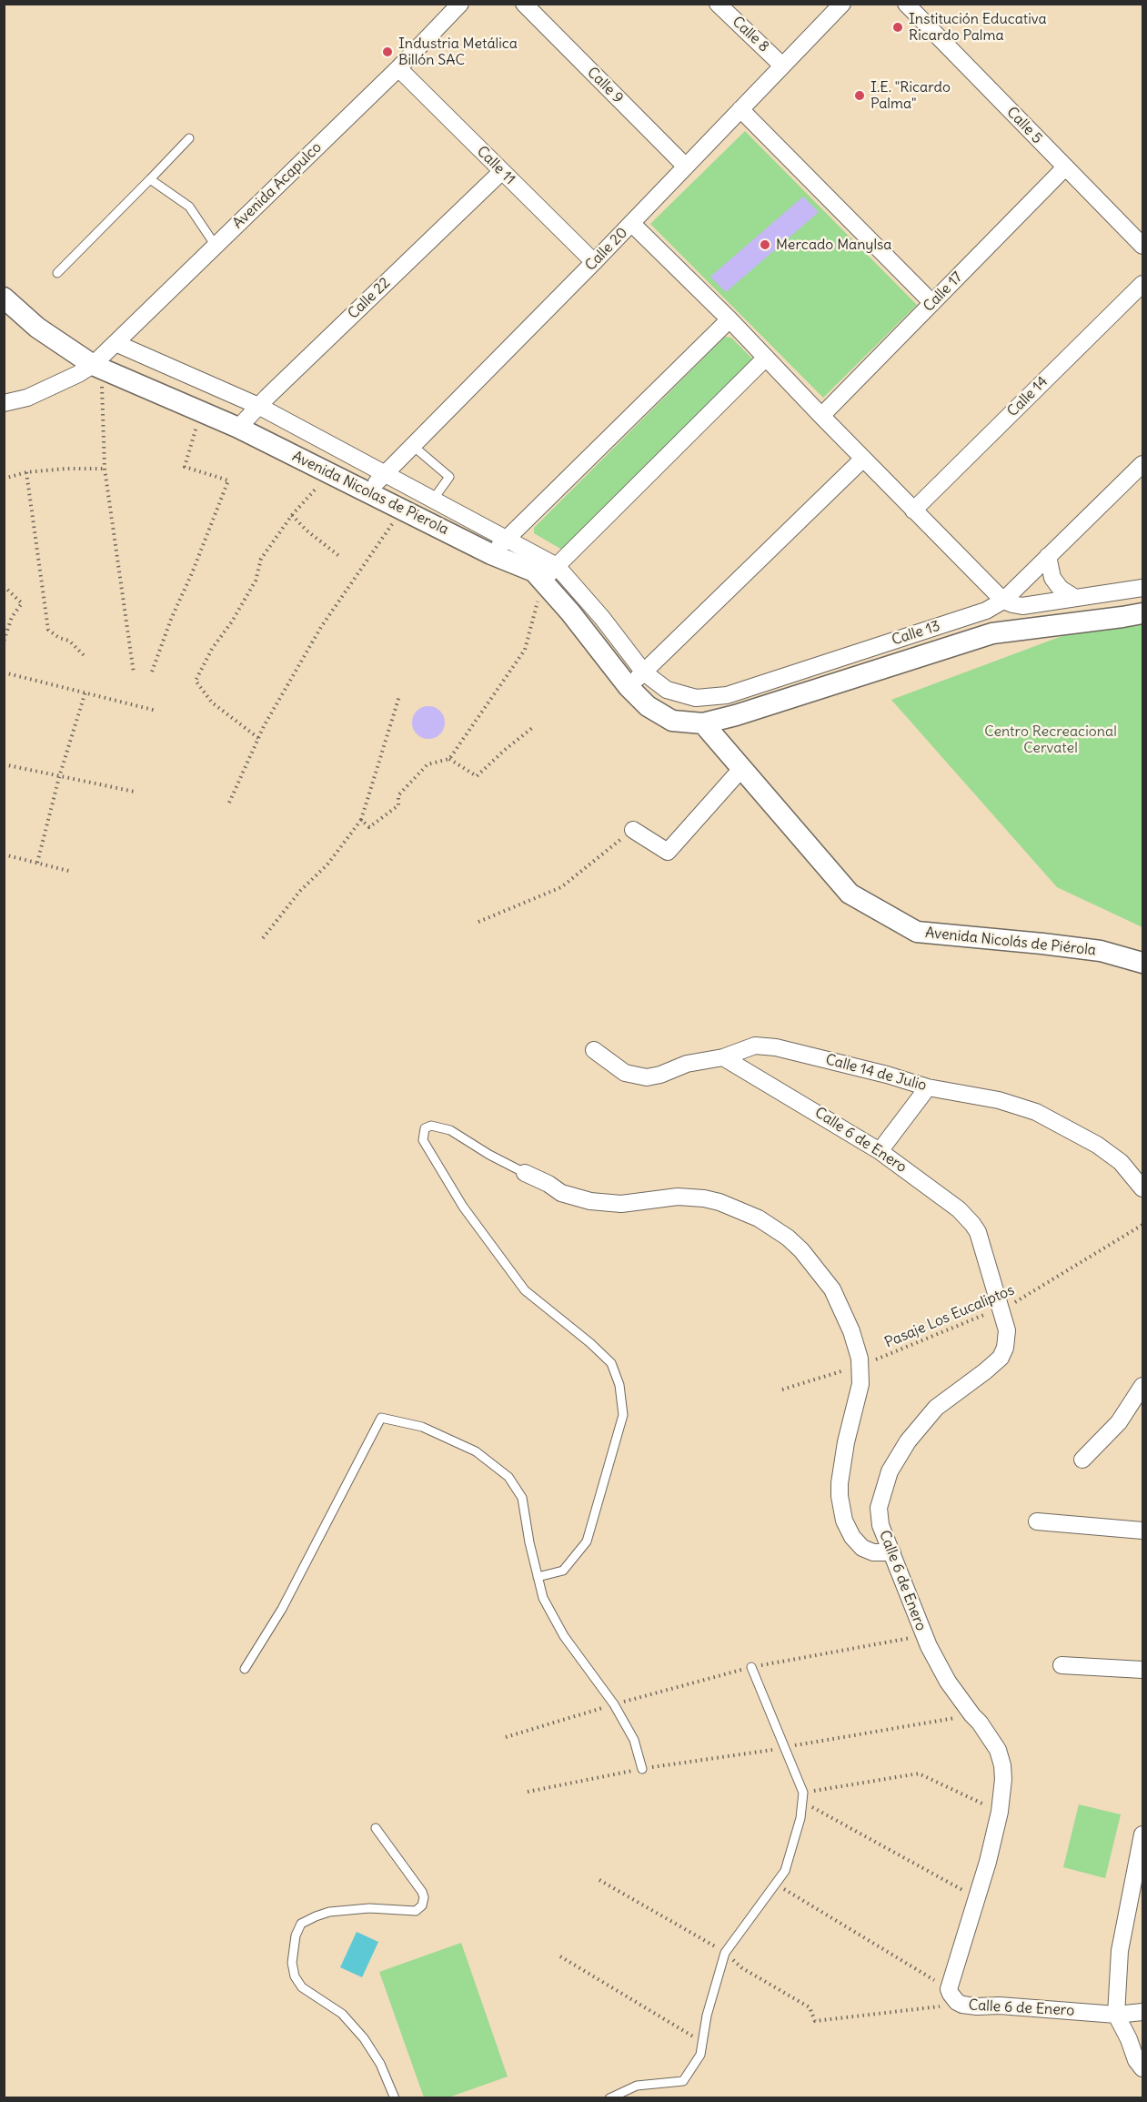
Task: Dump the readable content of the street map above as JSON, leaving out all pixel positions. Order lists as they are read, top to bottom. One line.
{"streets":{"street":["Calle 8","Calle 9","Calle 5","Calle 11","Avenida Acapulco","Calle 20","Calle 17","Calle 22","Calle 14","Avenida Nicolas de Pierola","Calle 13","Avenida Nicolás de Piérola","Calle 14 de Julio","Calle 6 de Enero"],"path":["Pasaje Los Eucaliptos"]},"crossings":[["Calle 8","Calle 20"],["Calle 9","Calle 20"],["Calle 5","Calle 17"],["Calle 11","Avenida Acapulco"],["Calle 11","Calle 20"],["Calle 11","Calle 22"],["Avenida Acapulco","Avenida Nicolas de Pierola"],["Calle 20","Avenida Nicolas de Pierola"],["Calle 22","Avenida Nicolas de Pierola"],["Avenida Nicolas de Pierola","Calle 13"],["Avenida Nicolas de Pierola","Avenida Nicolás de Piérola"],["Calle 14 de Julio","Calle 6 de Enero"],["Calle 6 de Enero","Pasaje Los Eucaliptos"]],"parks":["Centro Recreacional Cervatel"],"places":["Institución Educativa Ricardo Palma","Industria Metálica Billón SAC","I.E. \"Ricardo Palma\"","Mercado Manylsa"]}
